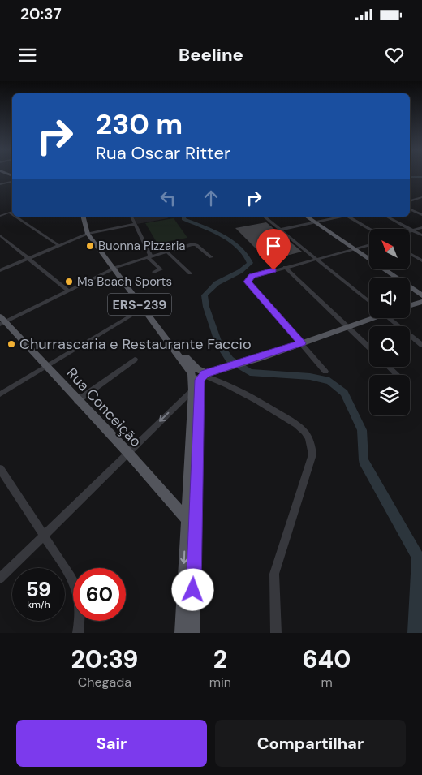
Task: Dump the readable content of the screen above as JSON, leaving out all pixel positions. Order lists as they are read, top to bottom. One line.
{"streets":{"main road":["ERS-239","Rua Conceição"]},"places":["Buonna Pizzaria","Ms Beach Sports","Churrascaria e Restaurante Faccio"],"north":"top left","page":{"status":"20:37","header":"Beeline","turn":["230 m","Rua Oscar Ritter"],"speed":"59 km/h","limit":"60","eta":["20:39","Chegada","2","min","640","m"],"buttons":["Sair","Compartilhar"]}}
